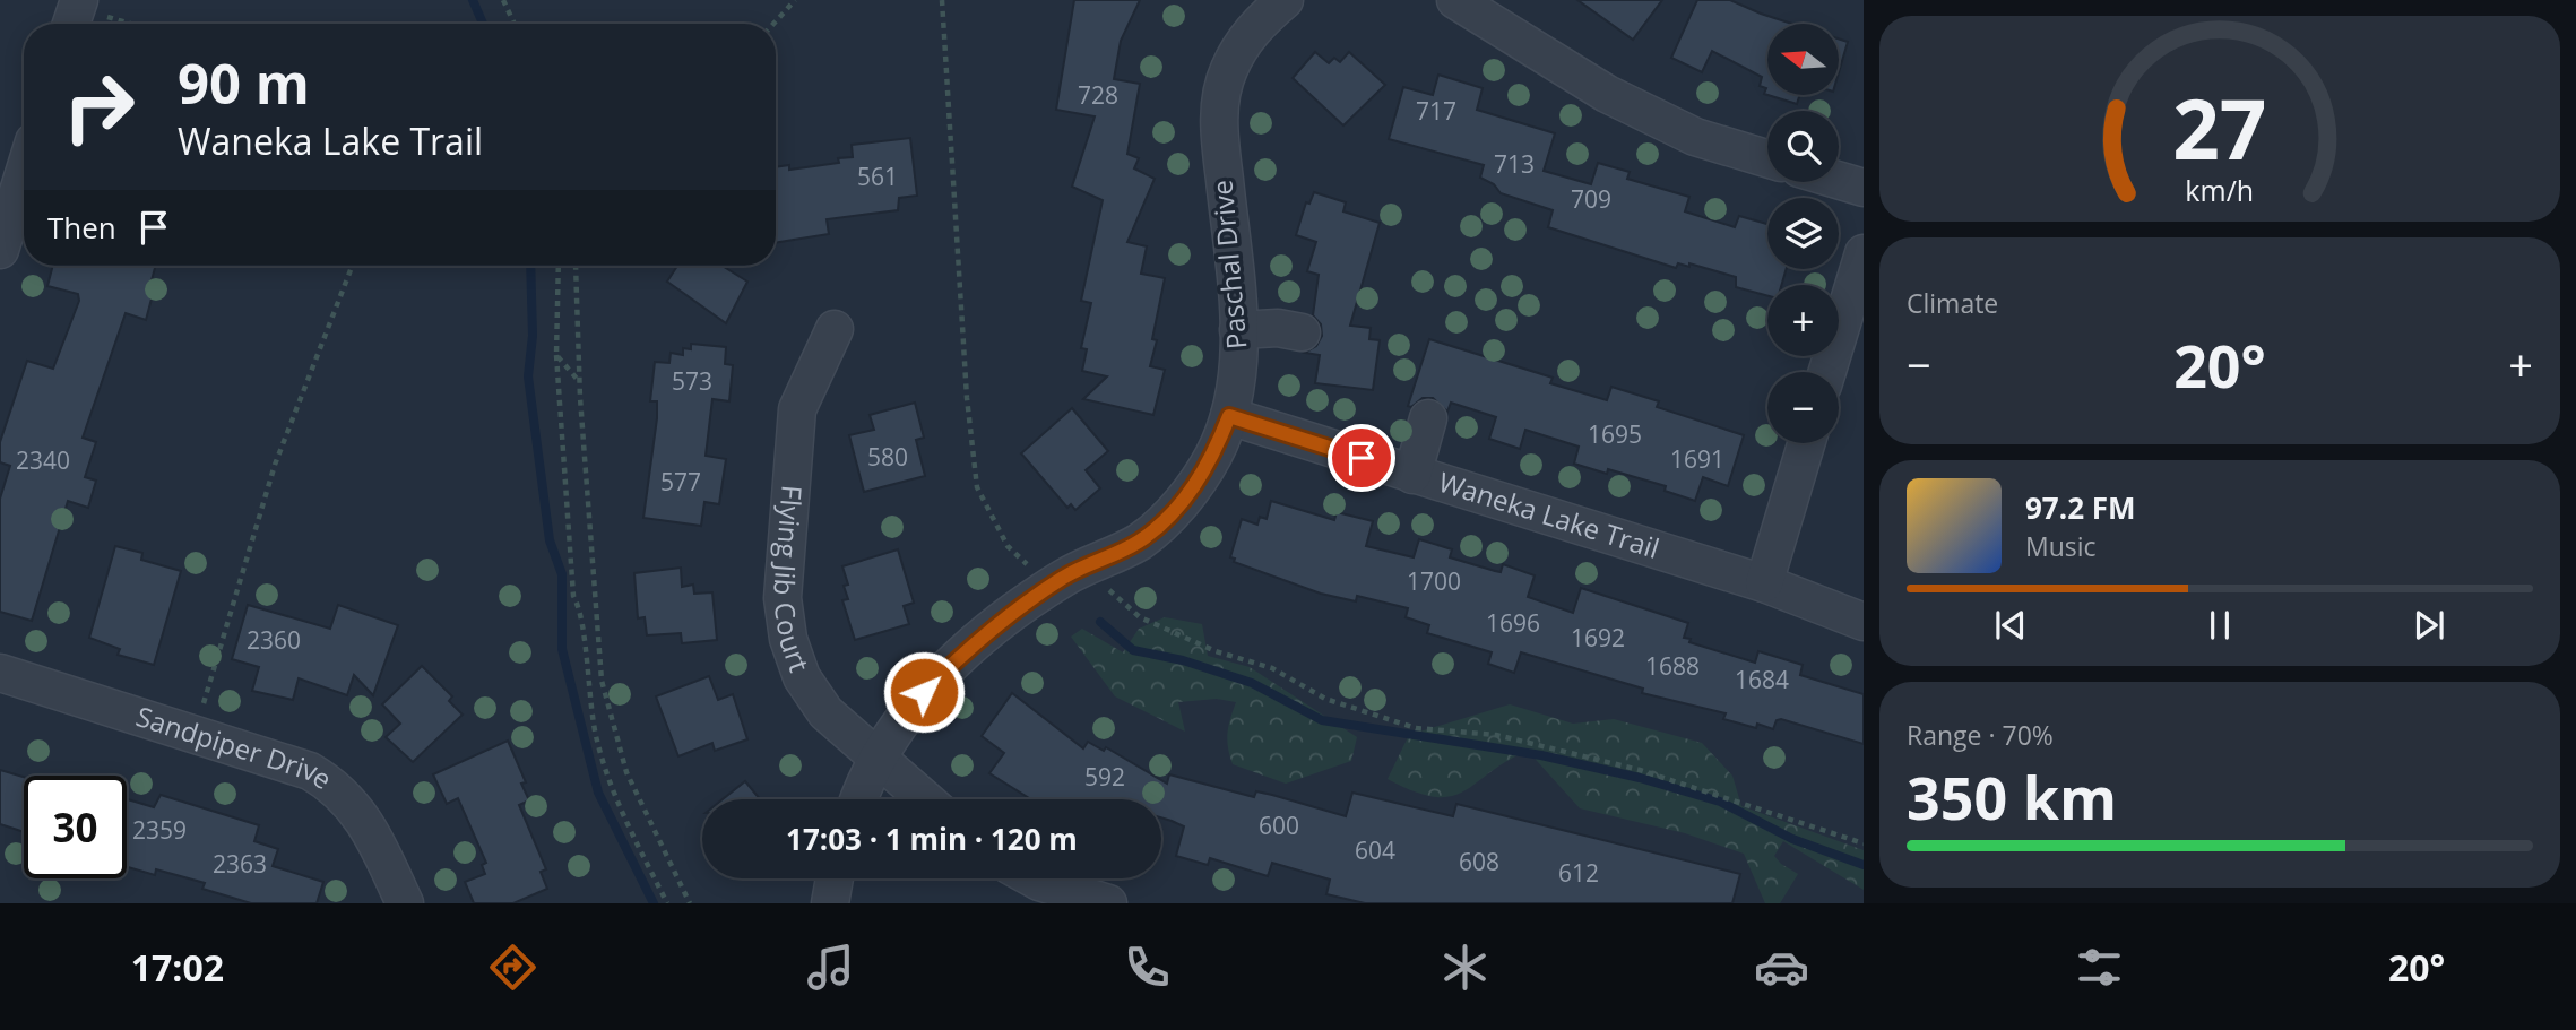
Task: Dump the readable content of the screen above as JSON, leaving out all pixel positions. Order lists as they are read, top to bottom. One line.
{"streets":{"street":["Paschal Drive","Waneka Lake Trail","Flying Jib Court","Sandpiper Drive"]},"crossings":[["Paschal Drive","Waneka Lake Trail"],["Paschal Drive","Flying Jib Court"]],"house_numbers":["728","717","713","561","709","573","1695","580","1691","2340","577","1700","1696","1692","2360","1688","1684","592","600","2359","604","608","2363","612"],"north":"left","page":{"map_buttons":["+","−"],"turn":["90 m","Waneka Lake Trail"],"then":"Then","tile":["Climate",["Range · 70%","350 km"]],"heat":["−","20°","+"],"song":["97.2 FM","Music"],"limit":"30","trip":"17:03 · 1 min · 120 m","tabs":["17:02","20°"],"gauge":["27","km/h"]}}
